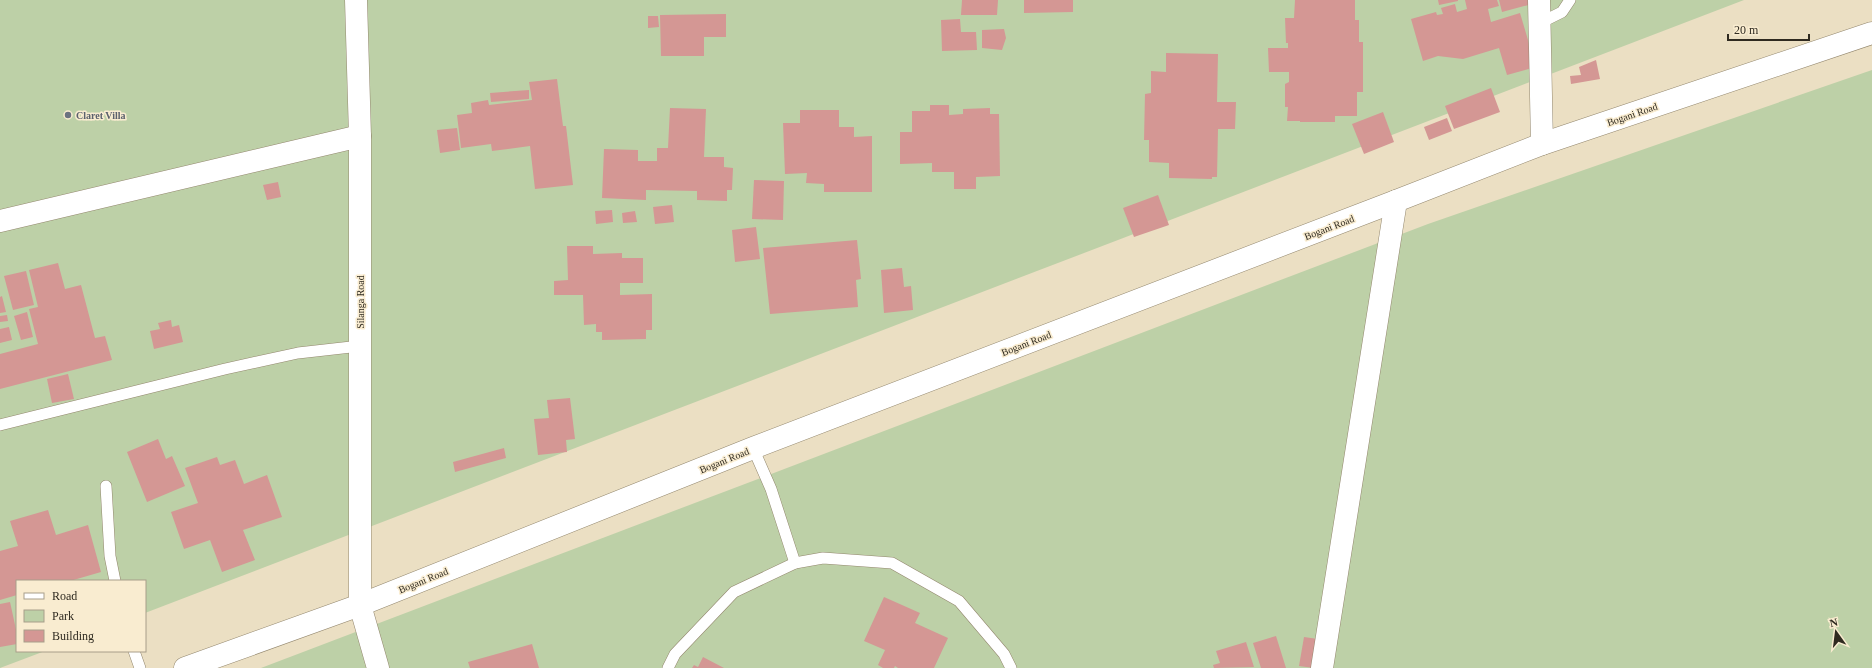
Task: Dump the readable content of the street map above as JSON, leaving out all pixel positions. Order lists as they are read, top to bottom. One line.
{"streets":{"street":["Bogani Road","Silanga Road"]},"crossings":[["Bogani Road","Silanga Road"]],"places":["Claret Villa"],"legend":["Road","Park","Building"],"scale_bar":"20 m","north":"top"}
